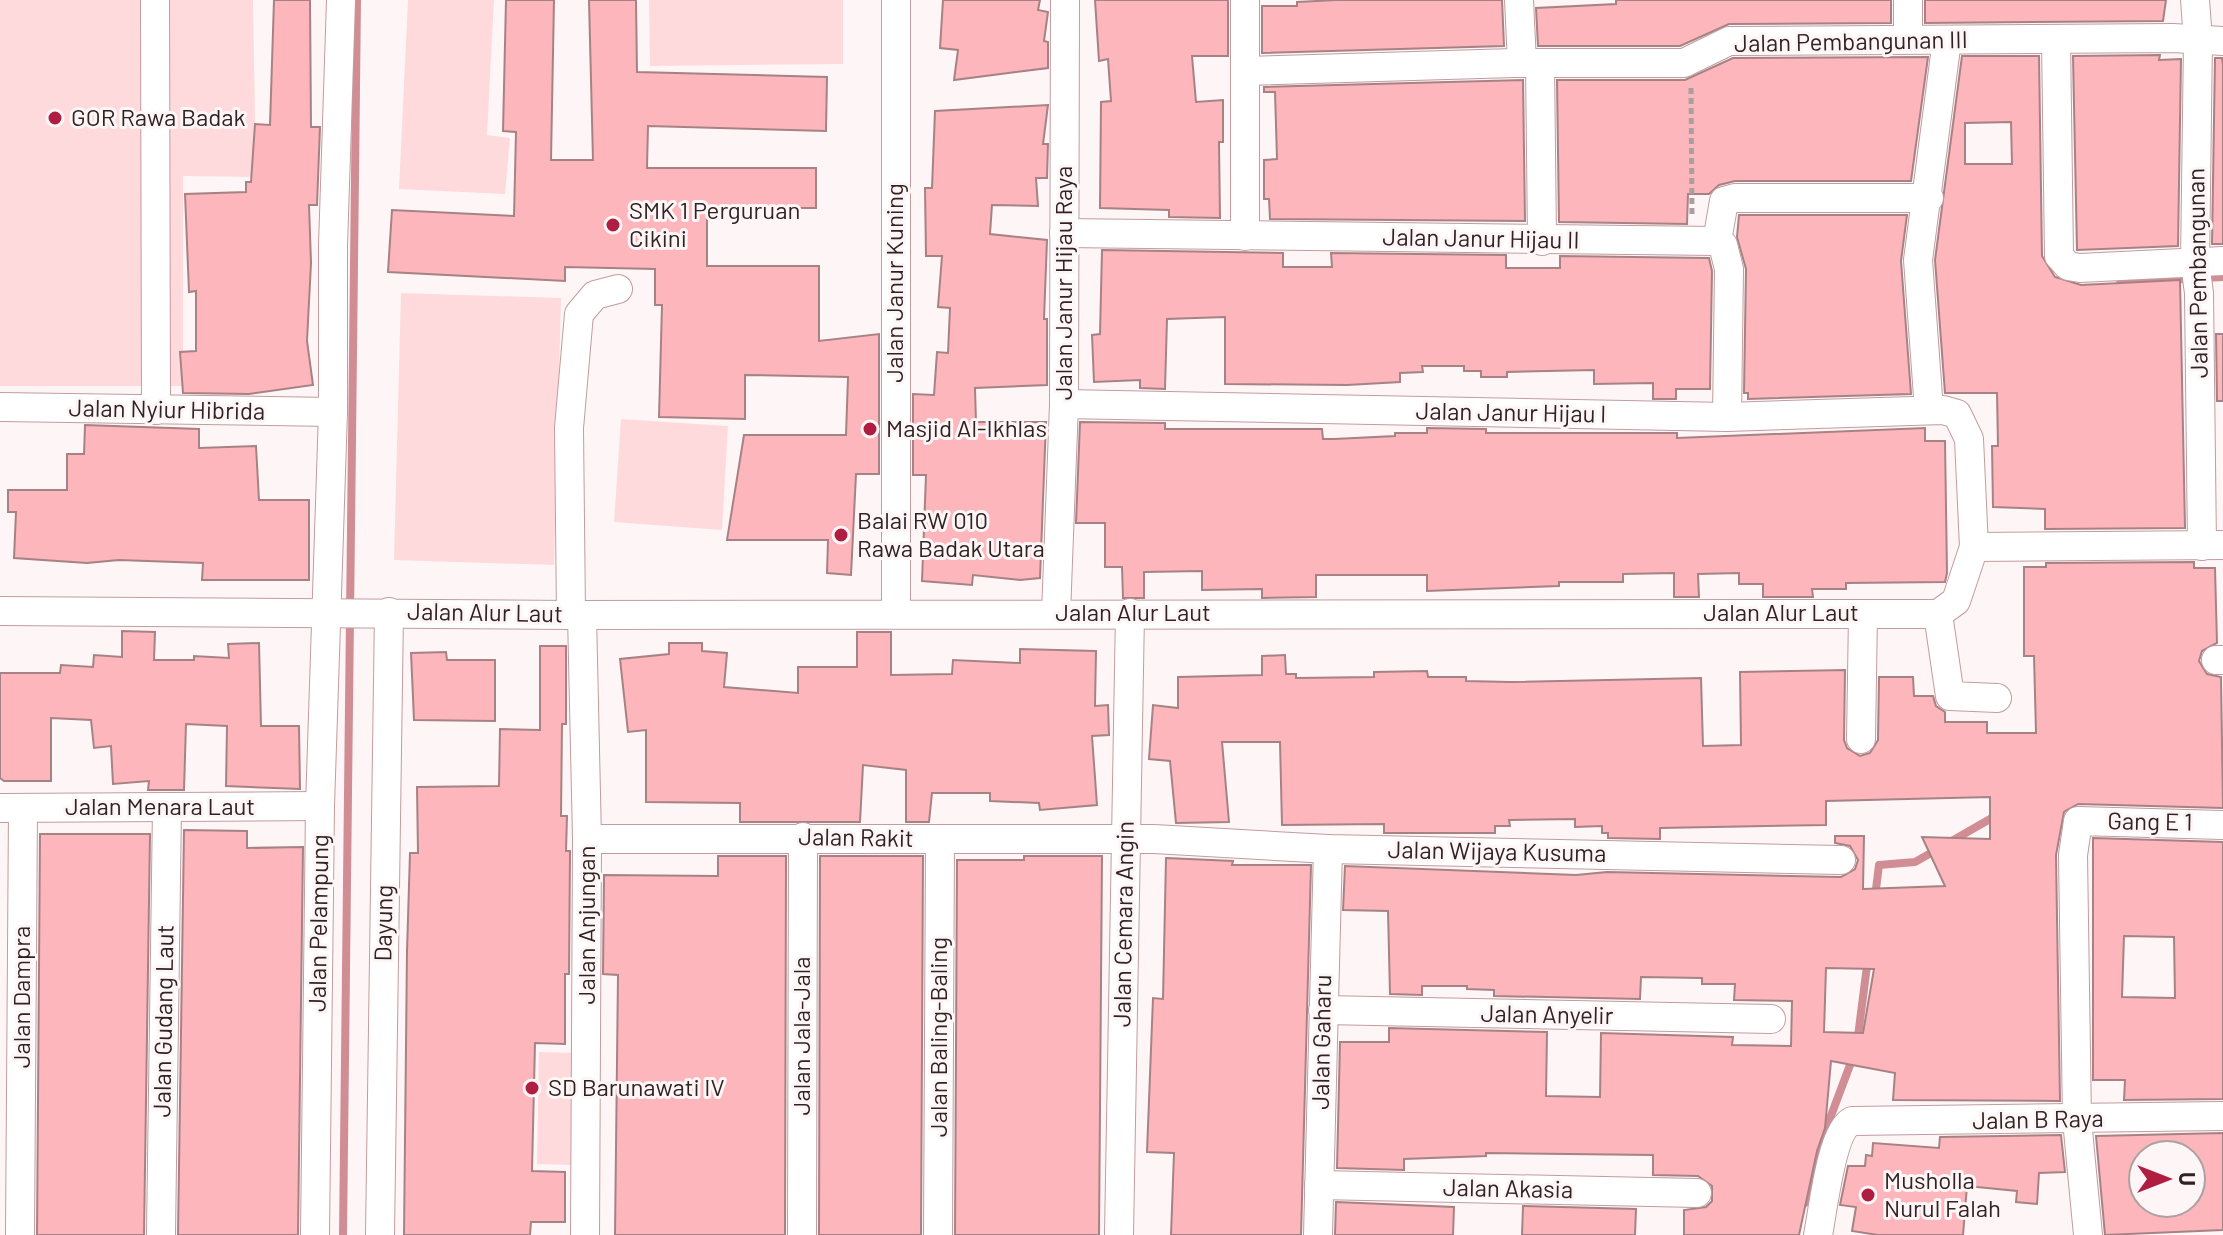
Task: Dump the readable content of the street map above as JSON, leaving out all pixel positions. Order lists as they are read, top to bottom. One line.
{"streets":{"street":["Jalan Pembangunan III","Jalan Janur Hijau II","Jalan Pembangunan","Jalan Janur Kuning","Jalan Janur Hijau Raya","Jalan Nyiur Hibrida","Jalan Janur Hijau I","Jalan Alur Laut","Jalan Menara Laut","Gang E 1","Jalan Rakit","Jalan Wijaya Kusuma","Jalan Pelampung","Dayung","Jalan Cemara Angin","Jalan Anjungan","Jalan Dampra","Jalan Anyelir","Jalan Gudang Laut","Jalan Jala-Jala","Jalan Baling-Baling","Jalan Gaharu","Jalan B Raya","Jalan Akasia"]},"crossings":[["Jalan Pembangunan III","Jalan Pembangunan"],["Jalan Janur Hijau II","Jalan Janur Hijau Raya"],["Jalan Janur Kuning","Jalan Alur Laut"],["Jalan Janur Hijau Raya","Jalan Janur Hijau I"],["Jalan Janur Hijau Raya","Jalan Alur Laut"],["Jalan Nyiur Hibrida","Jalan Pelampung"],["Jalan Alur Laut","Jalan Pelampung"],["Jalan Alur Laut","Dayung"],["Jalan Alur Laut","Jalan Cemara Angin"],["Jalan Alur Laut","Jalan Anjungan"],["Jalan Menara Laut","Jalan Pelampung"],["Jalan Menara Laut","Jalan Dampra"],["Jalan Menara Laut","Jalan Gudang Laut"],["Gang E 1","Jalan B Raya"],["Jalan Rakit","Jalan Wijaya Kusuma"],["Jalan Rakit","Jalan Cemara Angin"],["Jalan Rakit","Jalan Anjungan"],["Jalan Rakit","Jalan Jala-Jala"],["Jalan Rakit","Jalan Baling-Baling"],["Jalan Wijaya Kusuma","Jalan Gaharu"],["Jalan Anyelir","Jalan Gaharu"],["Jalan Gaharu","Jalan Akasia"]],"places":["GOR Rawa Badak","SMK 1 Perguruan Cikini","Masjid Al-Ikhlas","Balai RW 010 Rawa Badak Utara","SD Barunawati IV","Musholla Nurul Falah"],"north":"right"}
